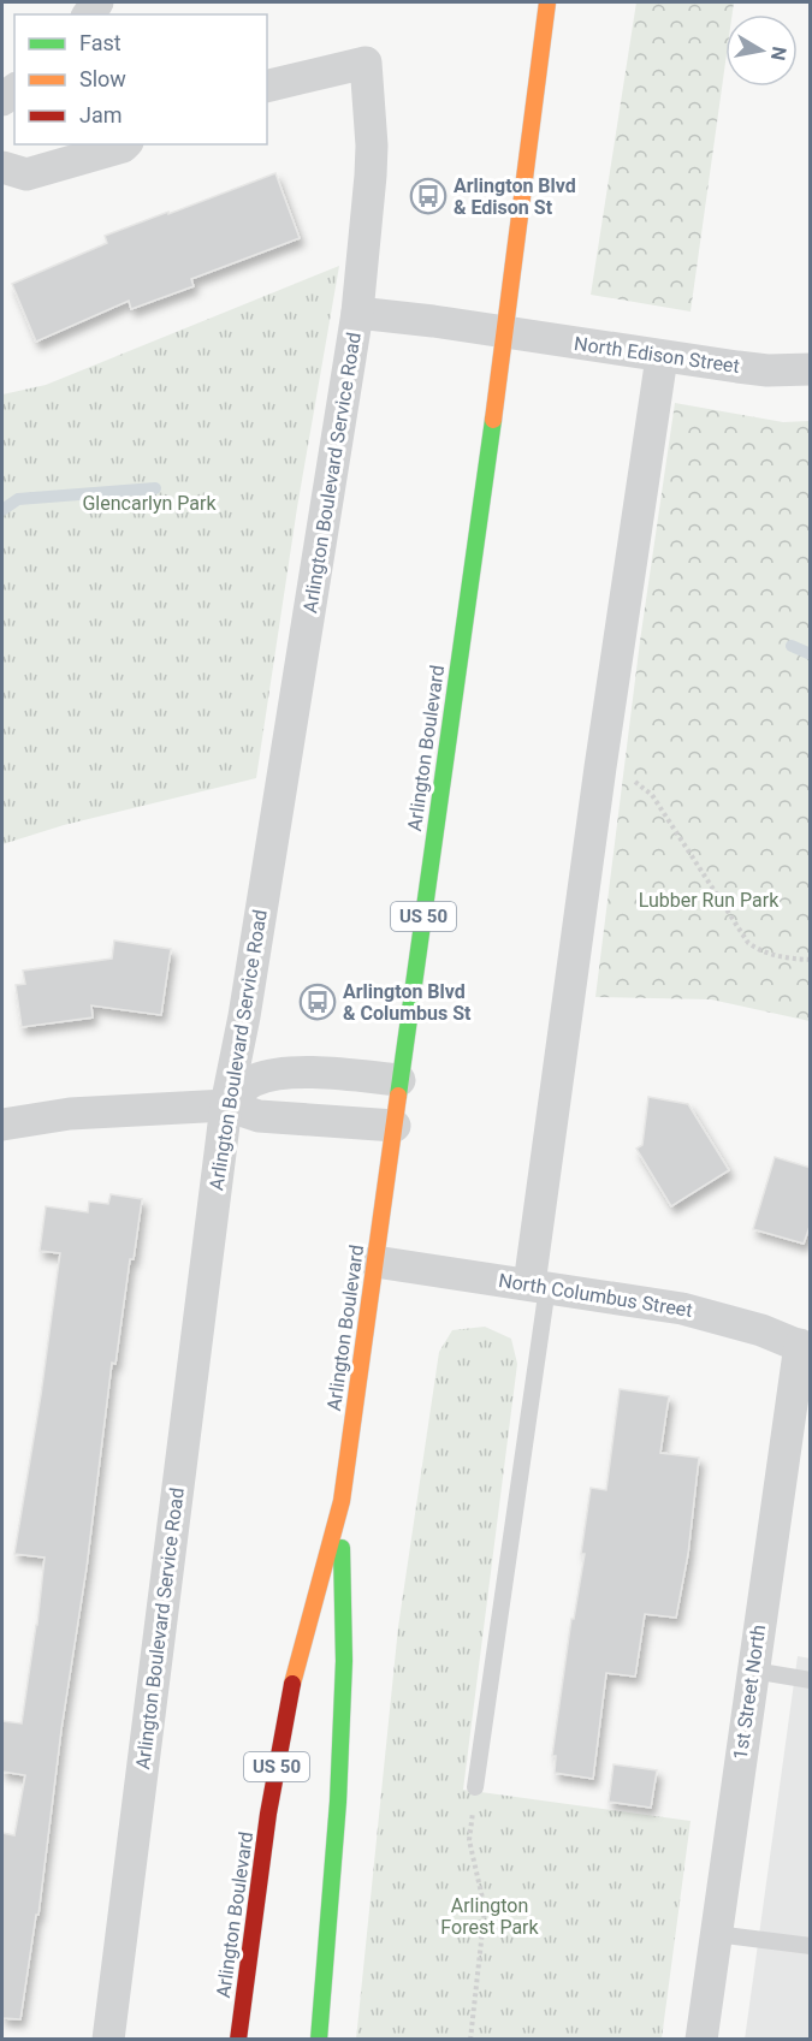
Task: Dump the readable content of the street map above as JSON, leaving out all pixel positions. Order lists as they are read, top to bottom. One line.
{"streets":{"highway":["Arlington Boulevard","US 50"],"street":["North Edison Street","Arlington Boulevard Service Road","North Columbus Street","1st Street North"]},"crossings":[["North Edison Street","Arlington Boulevard Service Road"],["North Edison Street","Arlington Boulevard"],["Arlington Boulevard","North Columbus Street"],["North Columbus Street","1st Street North"]],"parks":["Glencarlyn Park","Lubber Run Park","Arlington Forest Park"],"places":{"bus stop":["Arlington Blvd & Edison St","Arlington Blvd & Columbus St"]},"legend":["Fast","Slow","Jam"],"north":"right"}
